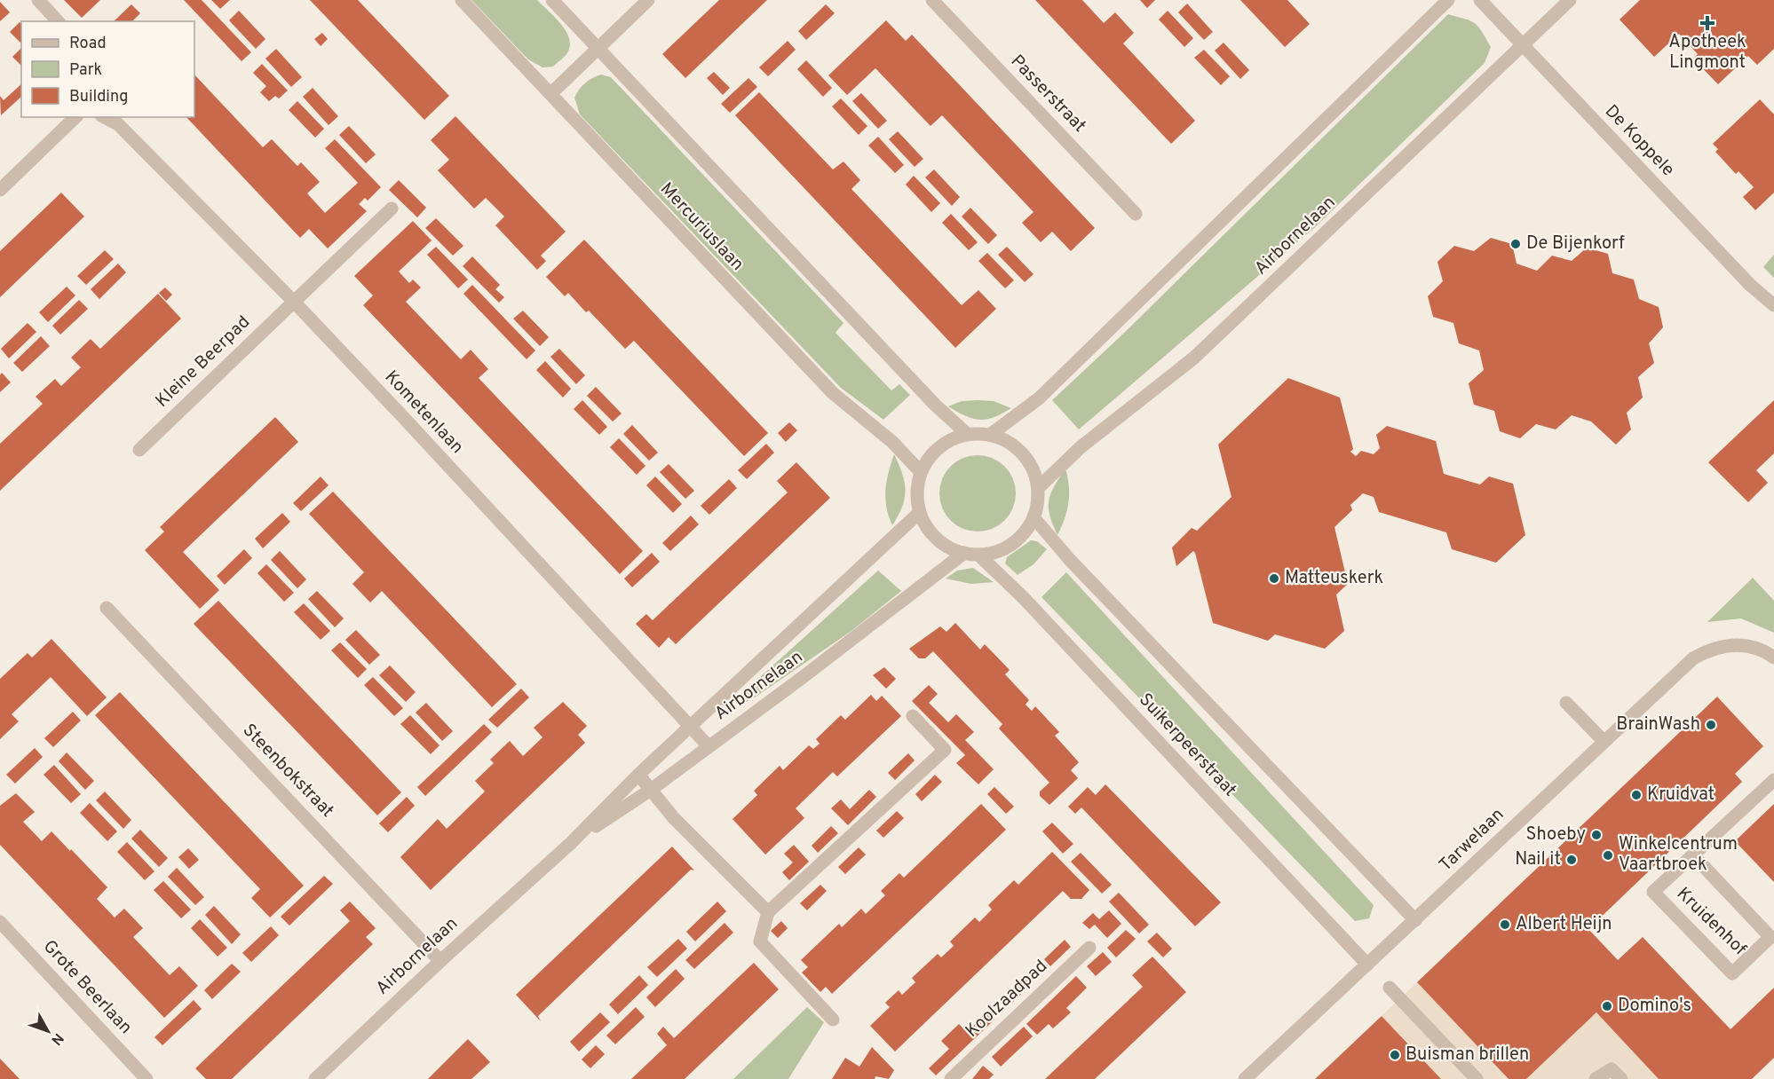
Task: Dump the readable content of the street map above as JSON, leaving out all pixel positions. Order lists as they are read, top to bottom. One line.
{"streets":{"street":["Passerstraat","De Koppele","Mercuriuslaan","Airbornelaan","Kleine Beerpad","Kometenlaan","Suikerpeerstraat","Steenbokstraat","Tarwelaan","Kruidenhof","Grote Beerlaan","Koolzaadpad"]},"crossings":[["De Koppele","Airbornelaan"],["Mercuriuslaan","Airbornelaan"],["Mercuriuslaan","Suikerpeerstraat"],["Airbornelaan","Kometenlaan"],["Airbornelaan","Suikerpeerstraat"],["Airbornelaan","Steenbokstraat"],["Kleine Beerpad","Kometenlaan"],["Suikerpeerstraat","Tarwelaan"]],"places":{"health":["Apotheek Lingmont"],"other":["De Bijenkorf","Matteuskerk","BrainWash","Kruidvat","Shoeby","Winkelcentrum Vaartbroek","Nail it","Albert Heijn","Domino's","Buisman brillen"]},"legend":["Road","Park","Building"],"north":"bottom right"}
